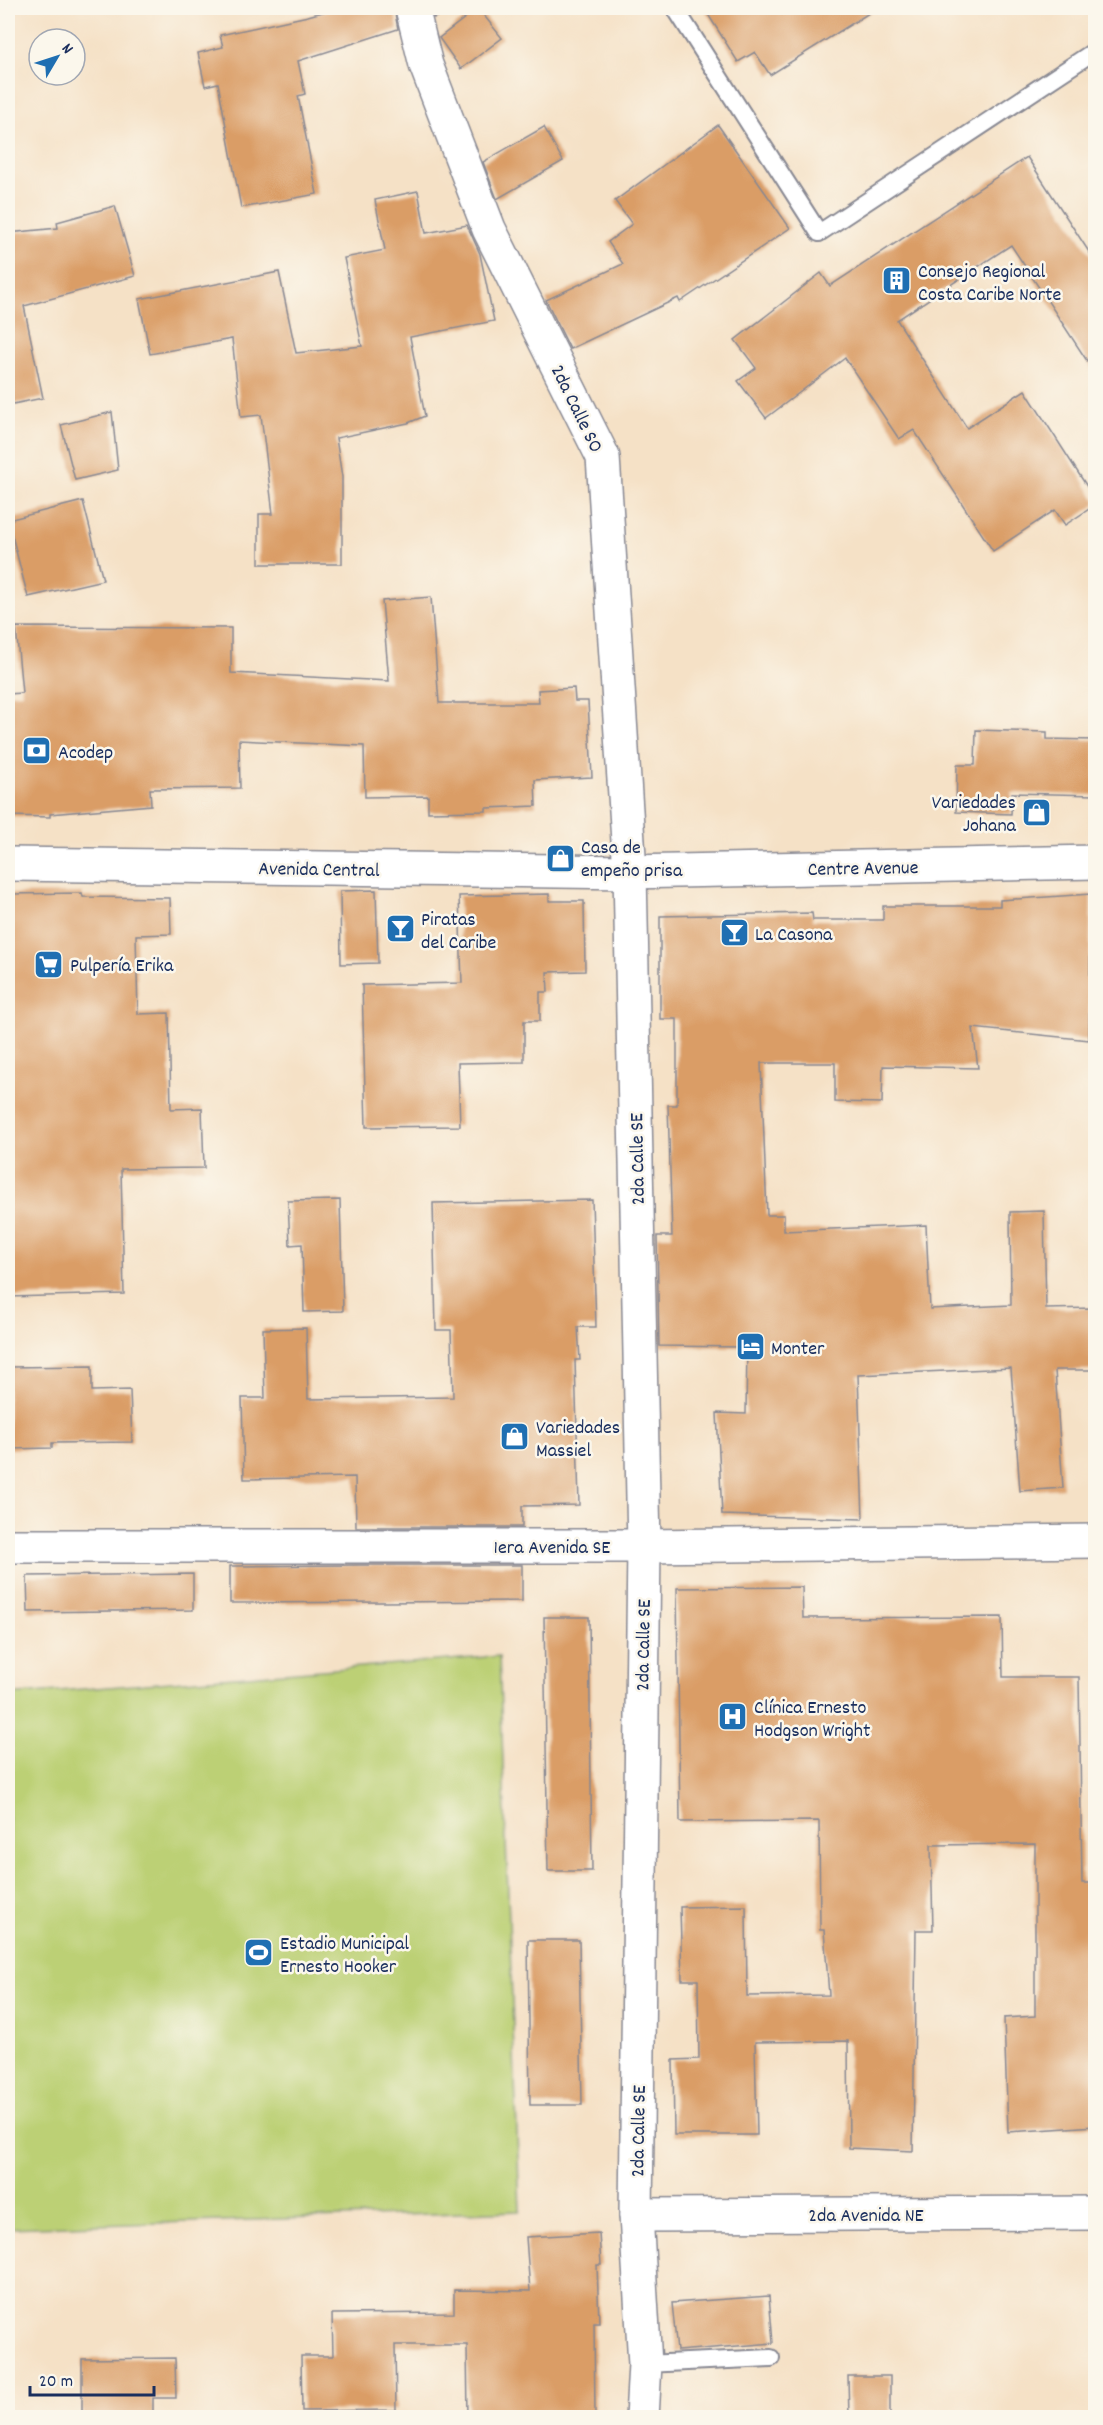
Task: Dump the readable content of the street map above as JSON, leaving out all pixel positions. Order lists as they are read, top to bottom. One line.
{"streets":{"street":["2da Calle SO","Centre Avenue","Avenida Central","2da Calle SE","1era Avenida SE","2da Avenida NE"]},"crossings":[["2da Calle SO","Centre Avenue"],["2da Calle SO","Avenida Central"],["2da Calle SO","2da Calle SE"],["Centre Avenue","Avenida Central"],["Centre Avenue","2da Calle SE"],["Avenida Central","2da Calle SE"],["2da Calle SE","1era Avenida SE"],["2da Calle SE","2da Avenida NE"]],"places":{"building":["Consejo Regional Costa Caribe Norte"],"bank":["Acodep"],"shop":["Variedades Johana","Casa de empeño prisa","Variedades Massiel"],"bar":["Piratas del Caribe","La Casona"],"supermarket":["Pulpería Erika"],"hotel":["Monter"],"hospital":["Clínica Ernesto Hodgson Wright"],"sports":["Estadio Municipal Ernesto Hooker"]},"scale_bar":"20 m","north":"top right"}
